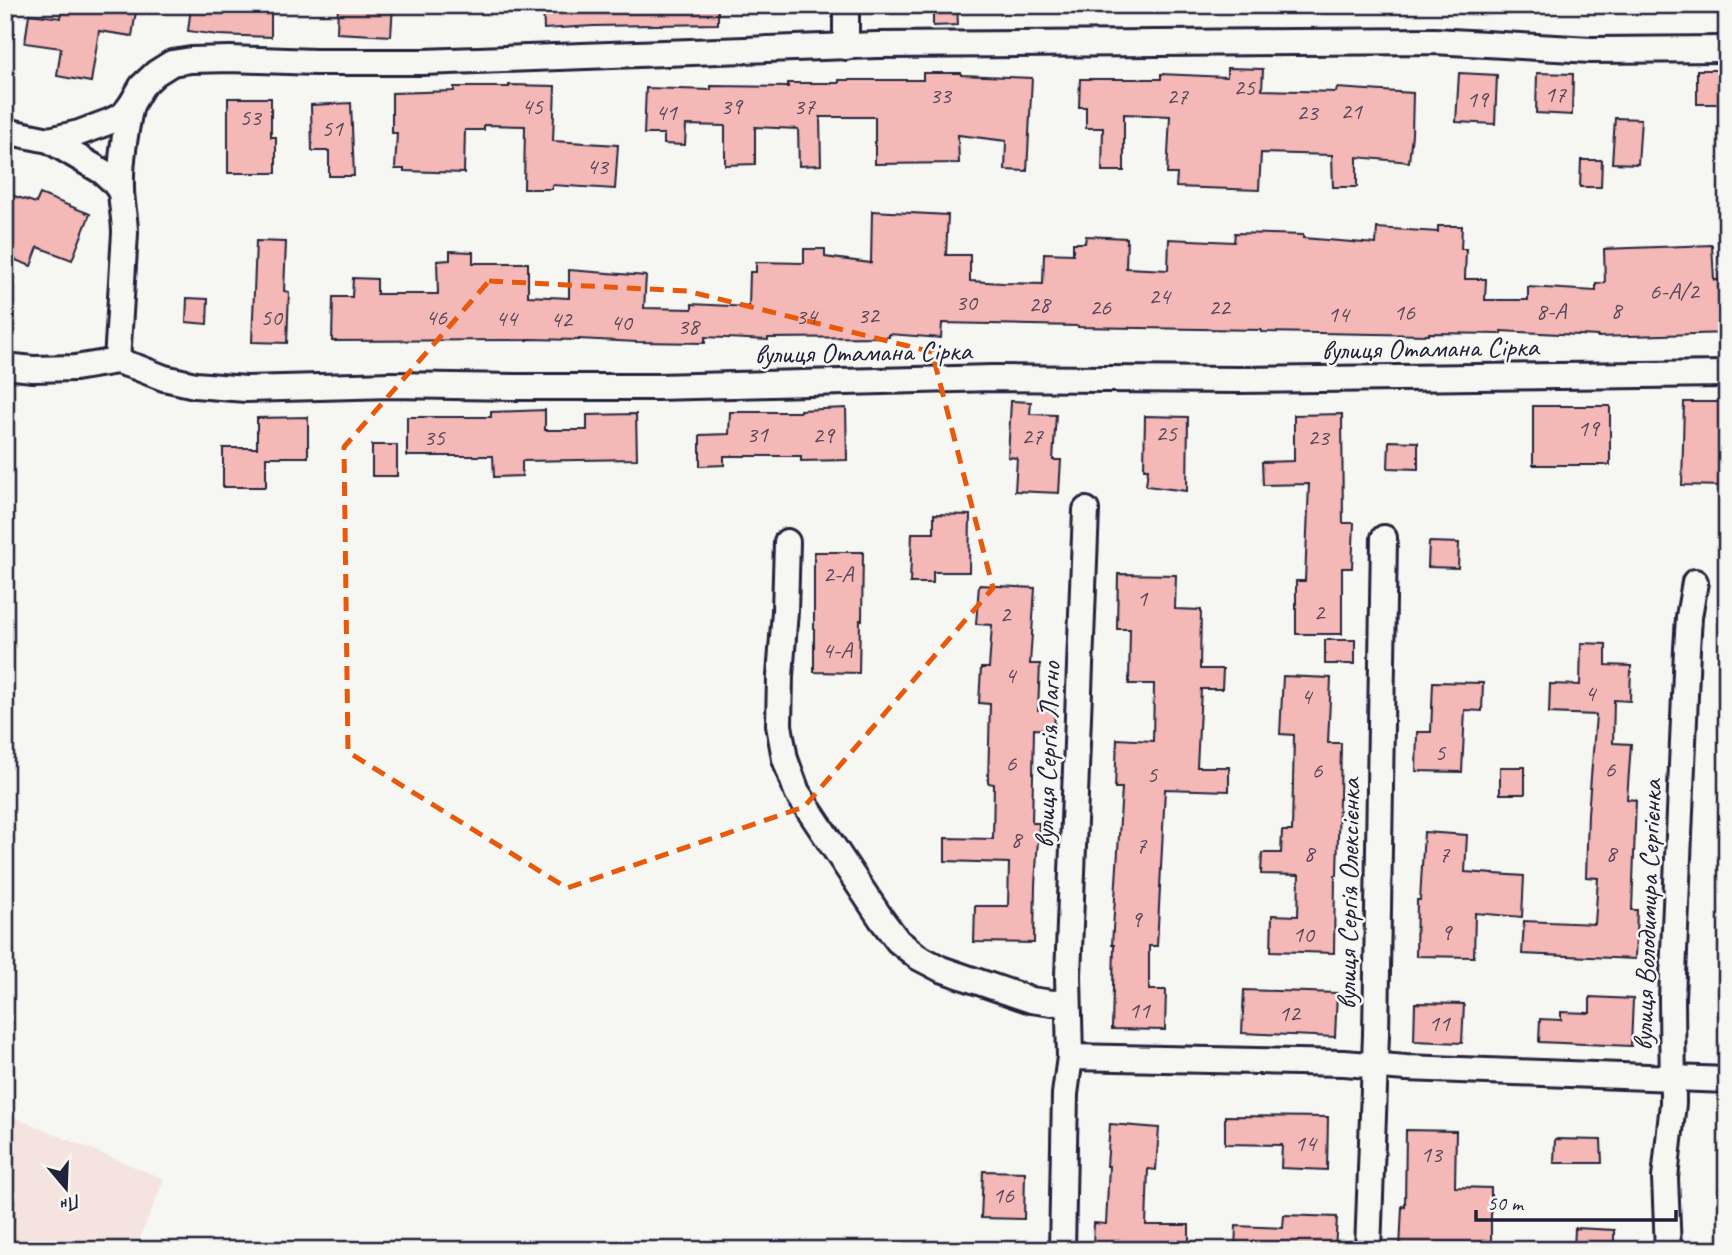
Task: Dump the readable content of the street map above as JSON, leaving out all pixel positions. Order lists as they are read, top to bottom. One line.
{"streets":{"street":["вулиця Отамана Сірка","вулиця Сергія Лагно","вулиця Сергія Олексієнка","вулиця Володимира Сергієнка"]},"house_numbers":["25","17","33","27","19","45","39","37","21","41","23","53","51","43","6-А/2","24","30","28","26","22","8","8-А","16","14","32","34","50","46","44","42","40","38","19","25","31","29","27","35","23","2-А","1","2","2","4-А","4","4","4","5","6","6","6","5","8","7","8","8","7","9","9","10","11","12","11","14","13","16"],"scale_bar":"50 m","north":"bottom"}
